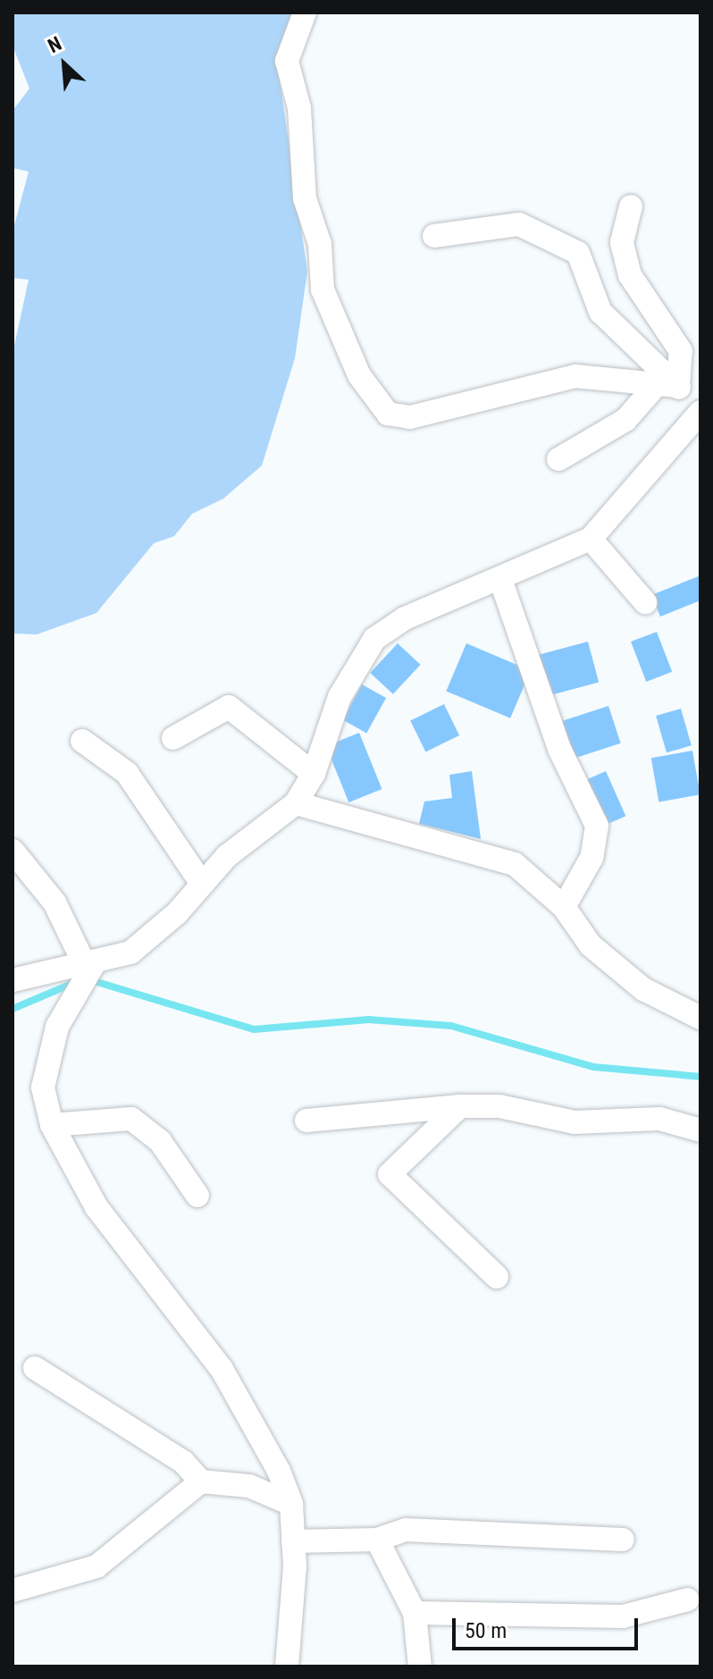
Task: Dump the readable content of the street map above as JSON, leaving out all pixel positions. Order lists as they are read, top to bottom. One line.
{"scale_bar":"50 m","north":"top left"}
